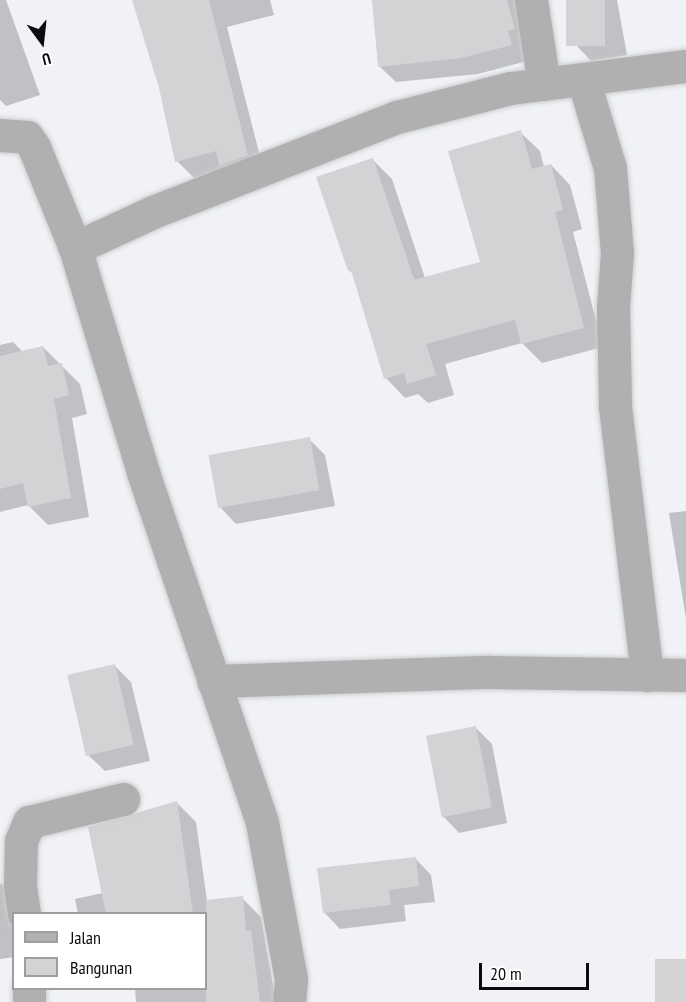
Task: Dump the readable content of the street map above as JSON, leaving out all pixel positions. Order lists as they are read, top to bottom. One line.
{"legend":["Jalan","Bangunan"],"scale_bar":"20 m","north":"bottom"}
